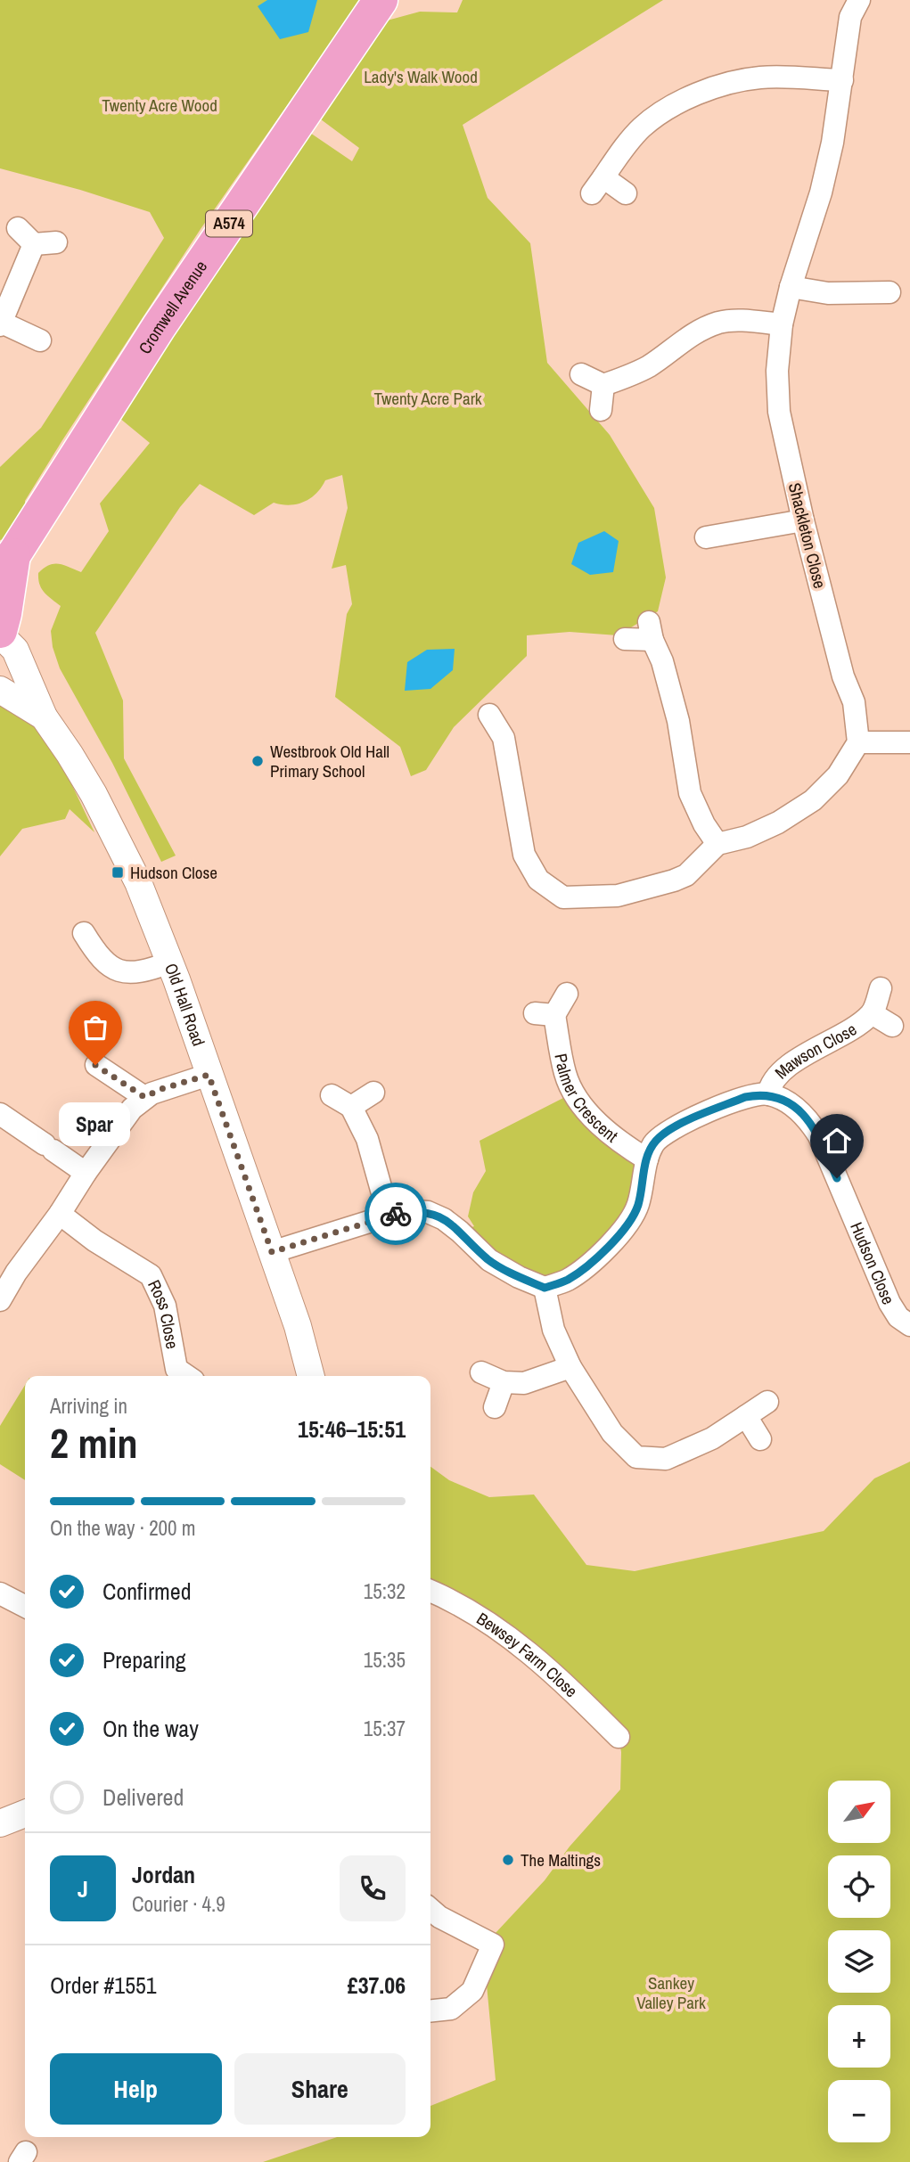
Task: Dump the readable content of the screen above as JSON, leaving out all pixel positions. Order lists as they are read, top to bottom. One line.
{"streets":{"main road":["A574","Cromwell Avenue"],"street":["Shackleton Close","Old Hall Road","Mawson Close","Palmer Crescent","Hudson Close","Ross Close","Bewsey Farm Close"]},"crossings":[["Cromwell Avenue","Old Hall Road"],["Mawson Close","Hudson Close"]],"parks":["Lady's Walk Wood","Twenty Acre Wood","Twenty Acre Park","Sankey Valley Park"],"places":{"other":["Westbrook Old Hall Primary School","Spar","The Maltings"],"transit":["Hudson Close"]},"north":"top right","page":{"bubble":"Spar","heading":["2 min","Arriving in","15:46–15:51"],"panel":["Jordan","Courier · 4.9","Order #1551","£37.06"],"bar":"On the way · 200 m","list":[["Confirmed","15:32"],["Preparing","15:35"],["On the way","15:37"],"Delivered"],"map_buttons":["+","−"],"round":"J","buttons":["Help","Share"]}}
